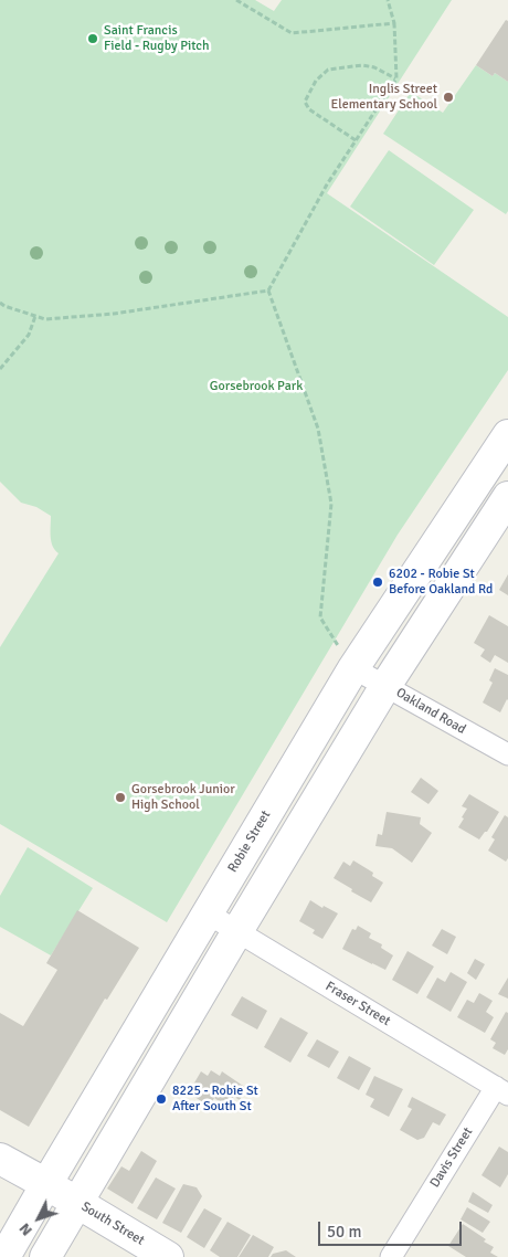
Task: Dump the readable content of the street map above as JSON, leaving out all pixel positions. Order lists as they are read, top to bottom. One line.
{"streets":{"main road":["Robie Street","South Street"],"street":["Oakland Road","Fraser Street","Davis Street"]},"crossings":[["Oakland Road","Robie Street"],["Robie Street","Fraser Street"],["Robie Street","South Street"],["Fraser Street","Davis Street"]],"parks":["Gorsebrook Park"],"places":["Saint Francis Field - Rugby Pitch","Inglis Street Elementary School","6202 - Robie St Before Oakland Rd","Gorsebrook Junior High School","8225 - Robie St After South St"],"scale_bar":"50 m","north":"bottom left"}
